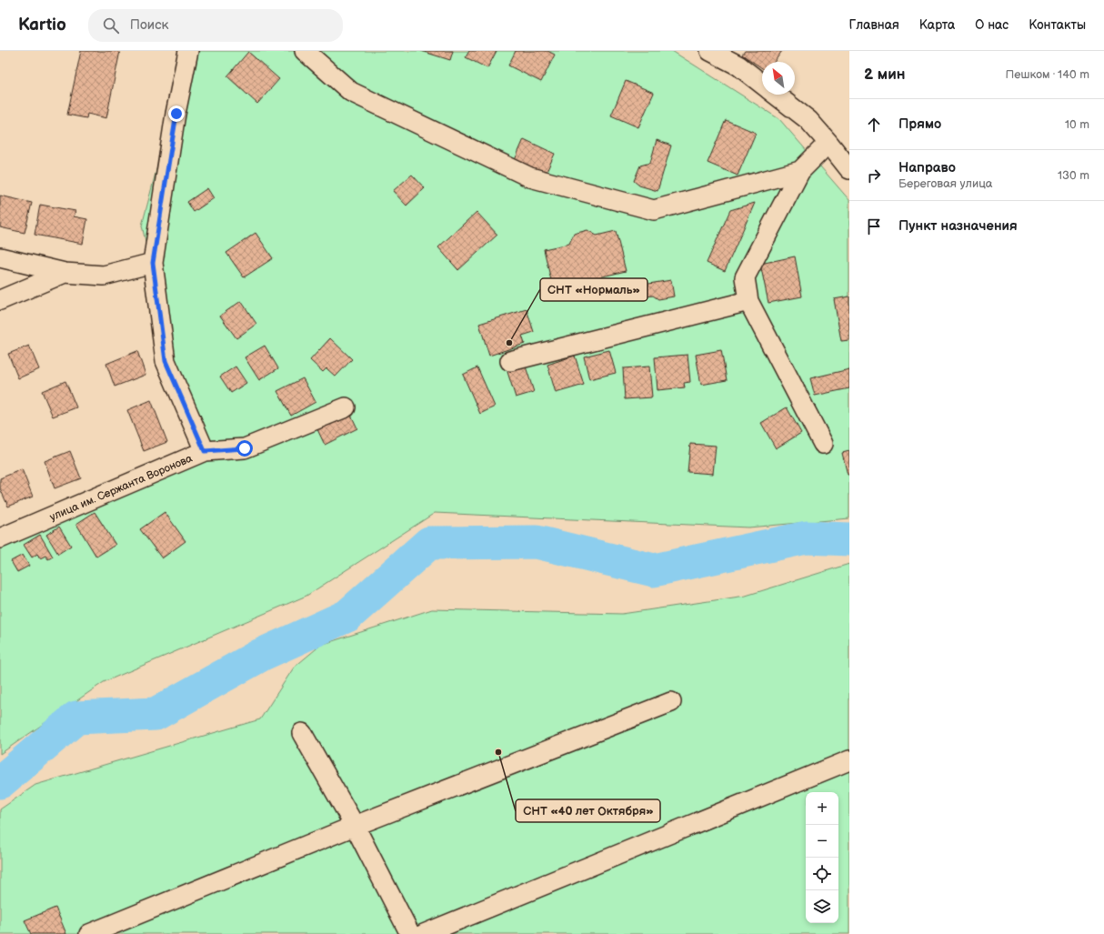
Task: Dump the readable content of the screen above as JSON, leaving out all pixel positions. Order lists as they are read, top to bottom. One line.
{"streets":{"street":["улица им. Сержанта Воронова"]},"places":["СНТ «Нормаль»","СНТ «40 лет Октября»"],"north":"top left","page":{"header":"Kartio","search":"Поиск","nav":["Главная","Карта","О нас","Контакты"],"heading":["2 мин","Пешком · 140 m"],"list":[["Прямо","10 m"],["Направо","Береговая улица","130 m"],"Пункт назначения"],"map_buttons":["+","−"]}}
